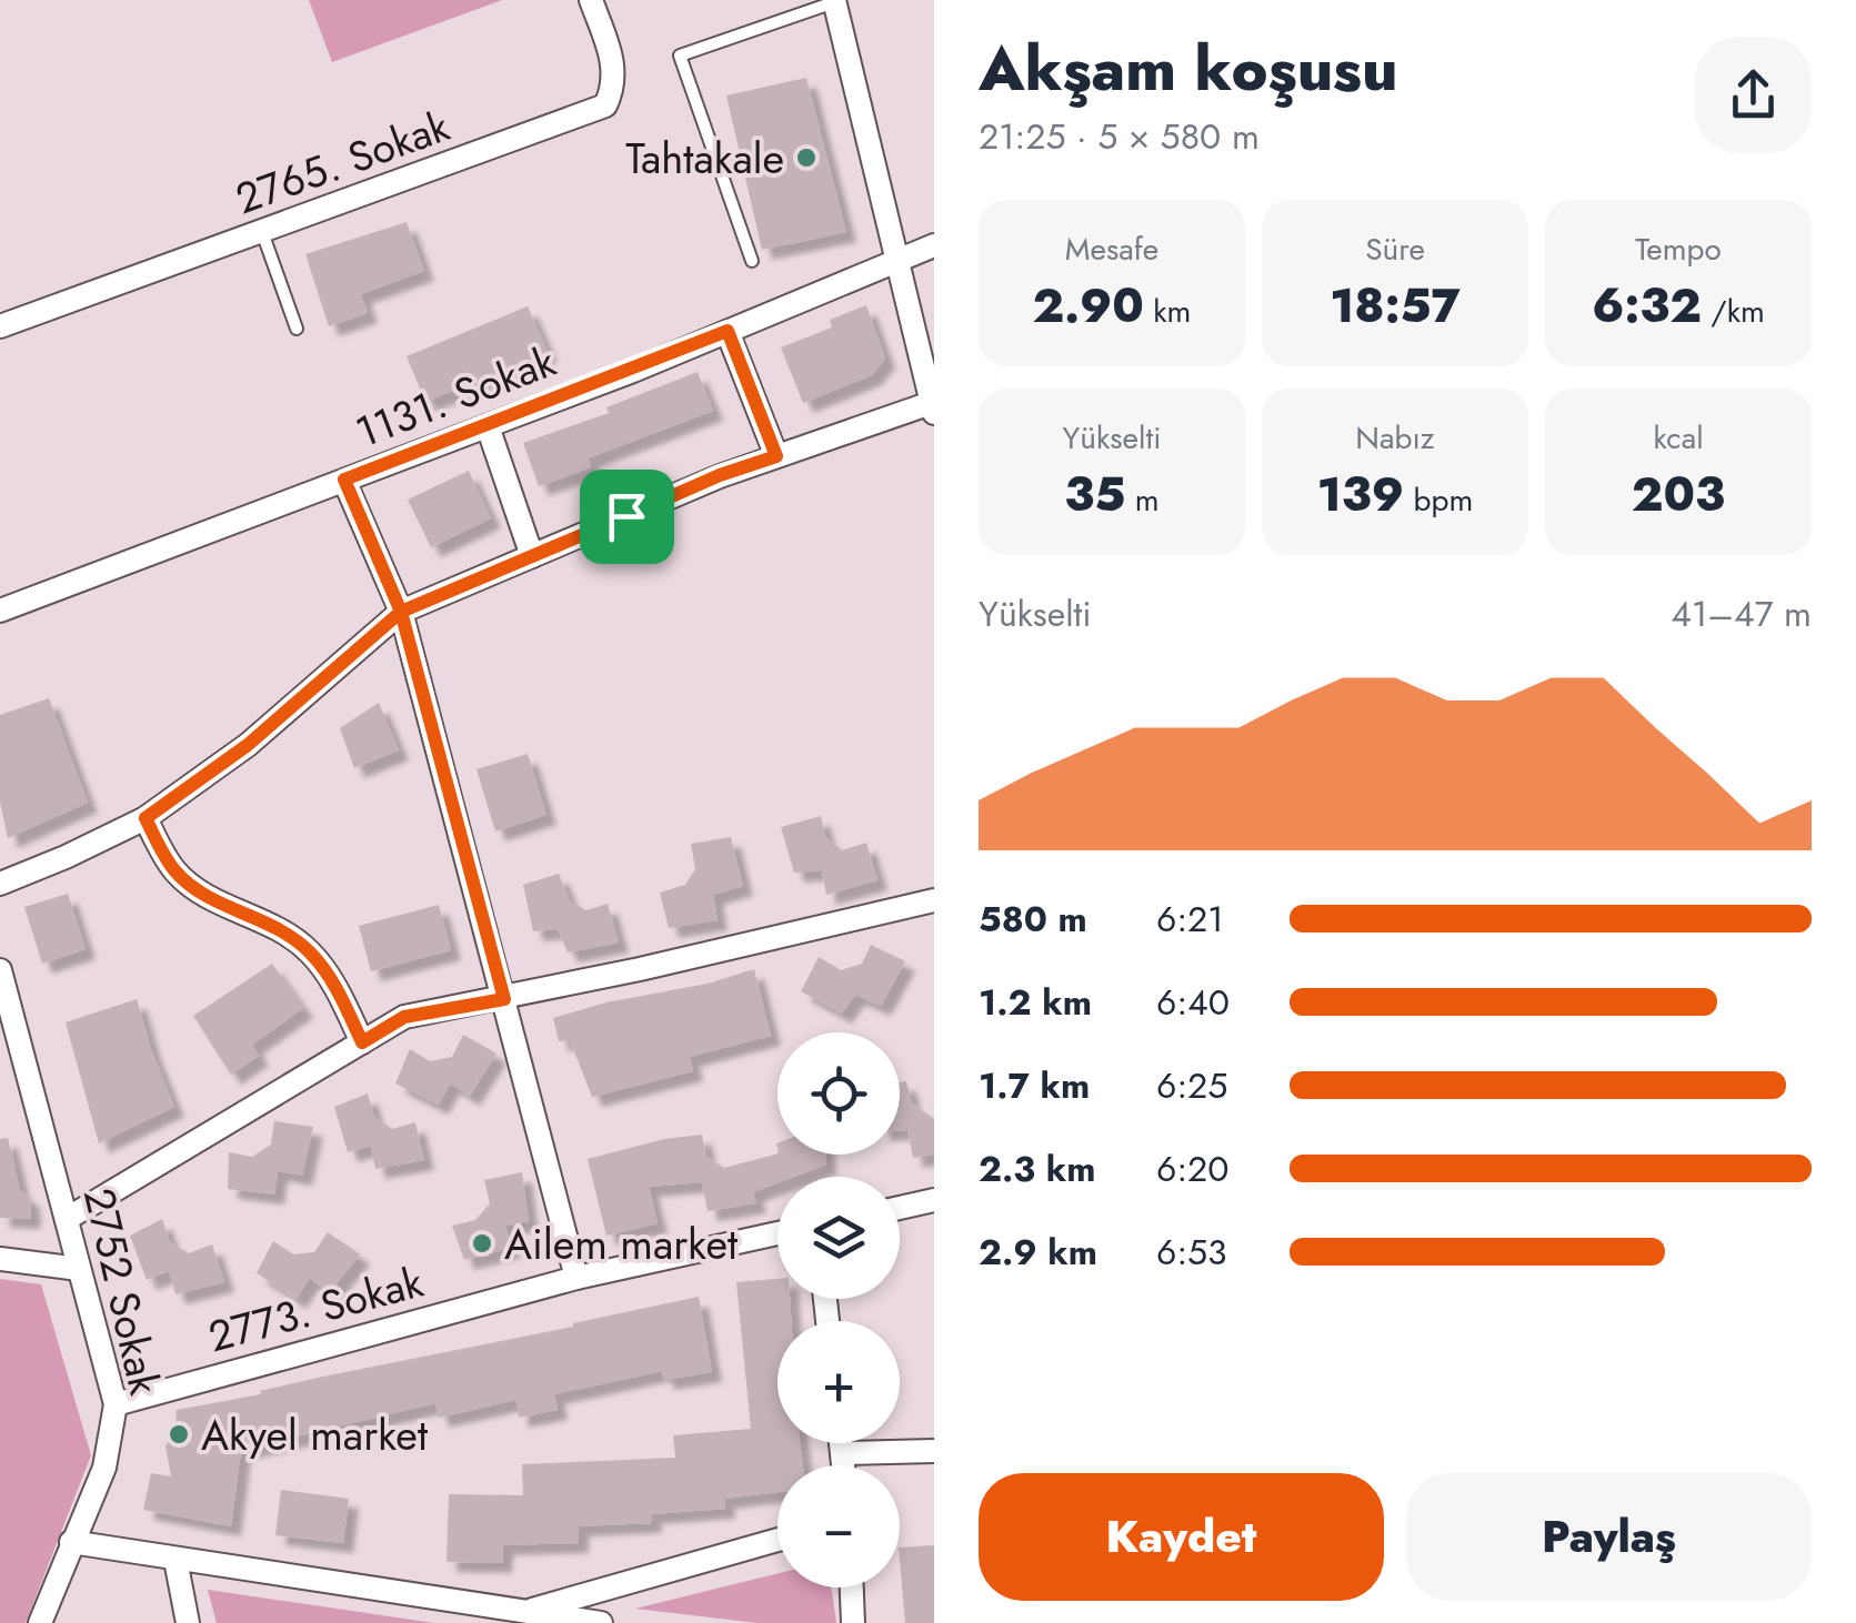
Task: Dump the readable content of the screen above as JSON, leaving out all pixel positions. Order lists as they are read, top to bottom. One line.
{"streets":{"street":["2765. Sokak","1131. Sokak","2752 Sokak","2773. Sokak"]},"crossings":[["2752 Sokak","2773. Sokak"]],"places":["Tahtakale","Ailem market","Akyel market"],"page":{"heading":["Akşam koşusu","21:25 · 5 × 580 m"],"stats":[["Mesafe","2.90 km"],["Süre","18:57"],["Tempo","6:32 /km"],["Yükselti","35 m"],["Nabız","139 bpm"],["kcal","203"]],"chart":["Yükselti","41–47 m"],"list":[{"name":"580 m","note":"6:21"},{"name":"1.2 km","note":"6:40"},{"name":"1.7 km","note":"6:25"},{"name":"2.3 km","note":"6:20"},{"name":"2.9 km","note":"6:53"}],"map_buttons":["+","−"],"buttons":["Kaydet","Paylaş"]}}
